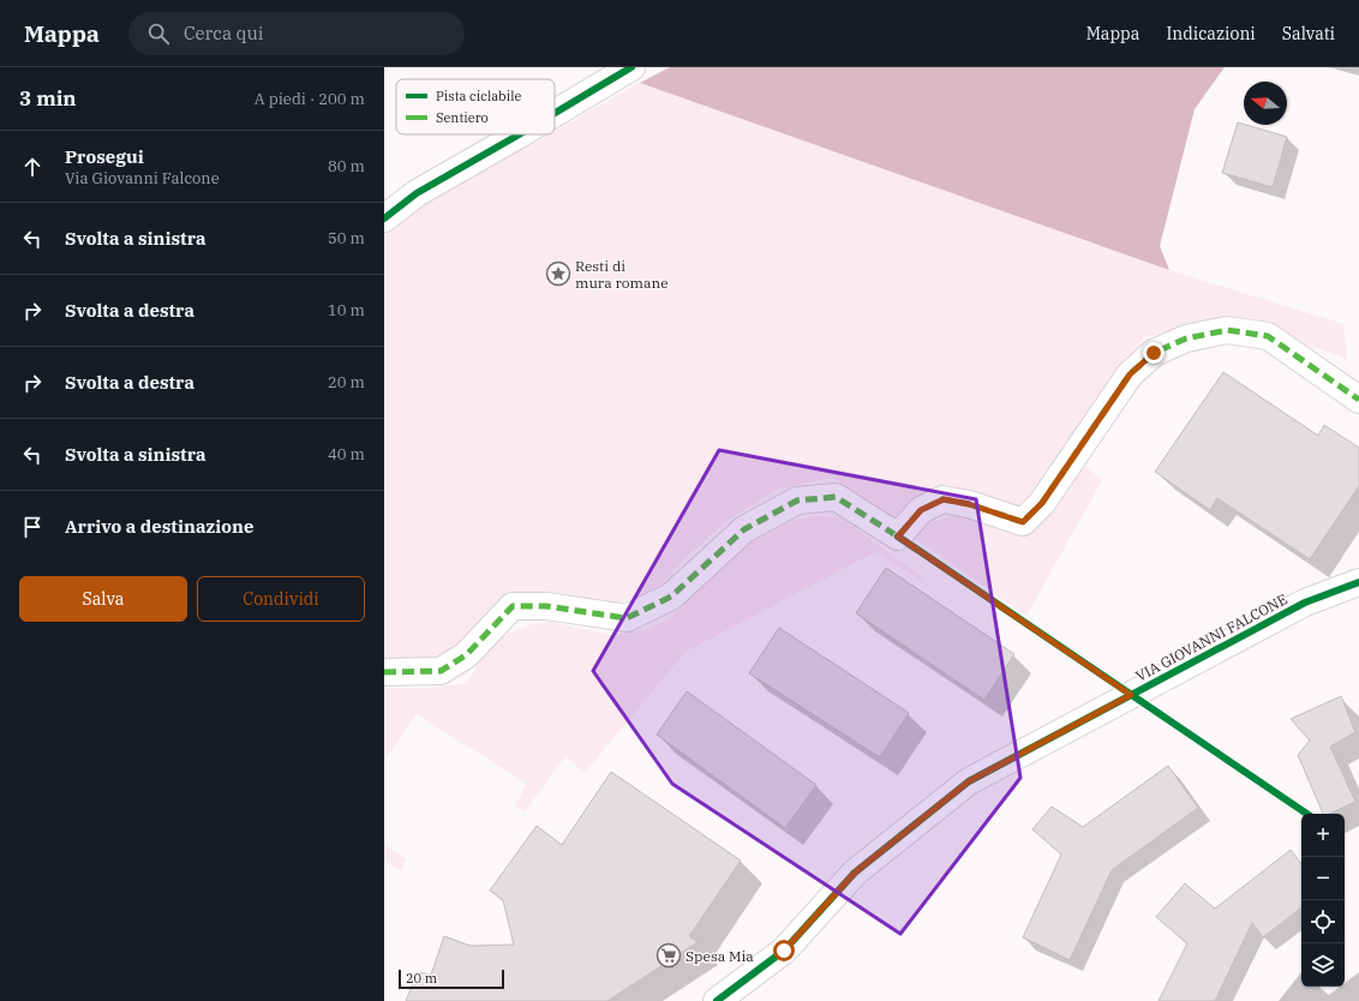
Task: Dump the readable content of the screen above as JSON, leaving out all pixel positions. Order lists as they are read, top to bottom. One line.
{"streets":{"street":["VIA GIOVANNI FALCONE"]},"places":{"place":["Resti di mura romane"],"supermarket":["Spesa Mia"]},"legend":["Pista ciclabile","Sentiero"],"scale_bar":"20 m","north":"left","page":{"header":"Mappa","search":"Cerca qui","nav":["Mappa","Indicazioni","Salvati"],"heading":["3 min","A piedi · 200 m"],"list":[["Prosegui","Via Giovanni Falcone","80 m"],["Svolta a sinistra","50 m"],["Svolta a destra","10 m"],["Svolta a destra","20 m"],["Svolta a sinistra","40 m"],"Arrivo a destinazione"],"buttons":["Salva","Condividi"],"map_buttons":["+","−"],"scale":"20 m"}}
